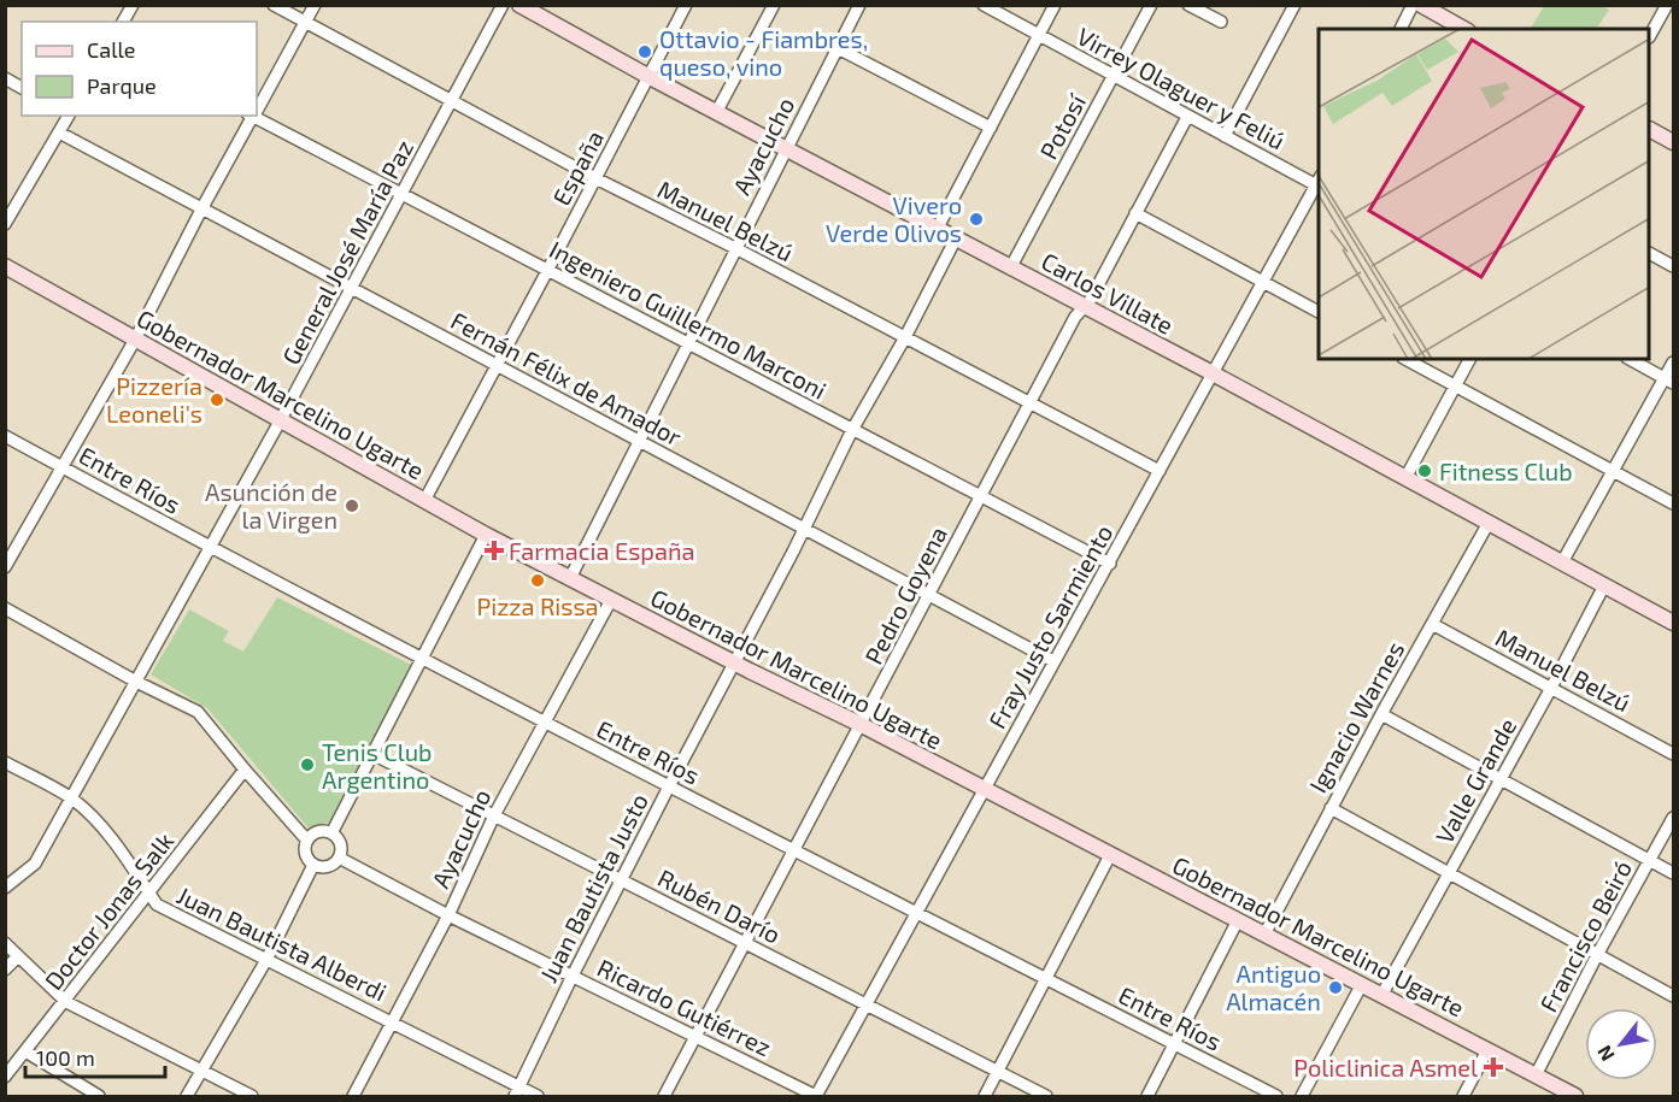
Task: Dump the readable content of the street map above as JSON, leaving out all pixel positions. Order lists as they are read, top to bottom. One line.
{"streets":{"street":["Virrey Olaguer y Feliú","Potosí","Ayacucho","España","Manuel Belzú","General José María Paz","Carlos Villate","Ingeniero Guillermo Marconi","Fernán Félix de Amador","Gobernador Marcelino Ugarte","Entre Ríos","Pedro Goyena","Fray Justo Sarmiento","Ignacio Warnes","Valle Grande","Juan Bautista Justo","Rubén Darío","Doctor Jonas Salk","Francisco Beiró","Juan Bautista Alberdi","Ricardo Gutiérrez"]},"crossings":[["Virrey Olaguer y Feliú","Potosí"],["Virrey Olaguer y Feliú","Pedro Goyena"],["Potosí","Carlos Villate"],["Ayacucho","Manuel Belzú"],["Ayacucho","Carlos Villate"],["Ayacucho","Ingeniero Guillermo Marconi"],["Ayacucho","Fernán Félix de Amador"],["Ayacucho","Gobernador Marcelino Ugarte"],["Ayacucho","Entre Ríos"],["Ayacucho","Rubén Darío"],["Ayacucho","Juan Bautista Alberdi"],["Ayacucho","Ricardo Gutiérrez"],["España","Manuel Belzú"],["España","Carlos Villate"],["España","Ingeniero Guillermo Marconi"],["España","Fernán Félix de Amador"],["España","Gobernador Marcelino Ugarte"],["Manuel Belzú","General José María Paz"],["Manuel Belzú","Pedro Goyena"],["Manuel Belzú","Fray Justo Sarmiento"],["Manuel Belzú","Ignacio Warnes"],["Manuel Belzú","Valle Grande"],["Manuel Belzú","Juan Bautista Justo"],["General José María Paz","Ingeniero Guillermo Marconi"],["General José María Paz","Fernán Félix de Amador"],["General José María Paz","Gobernador Marcelino Ugarte"],["General José María Paz","Entre Ríos"],["General José María Paz","Juan Bautista Alberdi"],["Carlos Villate","Pedro Goyena"],["Carlos Villate","Fray Justo Sarmiento"],["Carlos Villate","Ignacio Warnes"],["Carlos Villate","Valle Grande"],["Carlos Villate","Juan Bautista Justo"],["Ingeniero Guillermo Marconi","Pedro Goyena"],["Ingeniero Guillermo Marconi","Fray Justo Sarmiento"],["Ingeniero Guillermo Marconi","Juan Bautista Justo"],["Fernán Félix de Amador","Pedro Goyena"],["Fernán Félix de Amador","Fray Justo Sarmiento"],["Fernán Félix de Amador","Juan Bautista Justo"],["Gobernador Marcelino Ugarte","Pedro Goyena"],["Gobernador Marcelino Ugarte","Fray Justo Sarmiento"],["Gobernador Marcelino Ugarte","Ignacio Warnes"],["Gobernador Marcelino Ugarte","Valle Grande"],["Gobernador Marcelino Ugarte","Juan Bautista Justo"],["Gobernador Marcelino Ugarte","Francisco Beiró"],["Entre Ríos","Pedro Goyena"],["Entre Ríos","Fray Justo Sarmiento"],["Entre Ríos","Juan Bautista Justo"],["Pedro Goyena","Rubén Darío"],["Pedro Goyena","Ricardo Gutiérrez"],["Fray Justo Sarmiento","Rubén Darío"],["Fray Justo Sarmiento","Ricardo Gutiérrez"],["Juan Bautista Justo","Rubén Darío"],["Juan Bautista Justo","Juan Bautista Alberdi"],["Juan Bautista Justo","Ricardo Gutiérrez"],["Doctor Jonas Salk","Juan Bautista Alberdi"]],"places":{"other":["Ottavio - Fiambres, queso, vino","Vivero Verde Olivos","Pizzería Leoneli's","Fitness Club","Asunción de la Virgen","Pizza Rissa","Tenis Club Argentino","Antiguo Almacén"],"health":["Farmacia España","Policlinica Asmel"]},"legend":["Calle","Parque"],"scale_bar":"100 m","north":"bottom left"}
